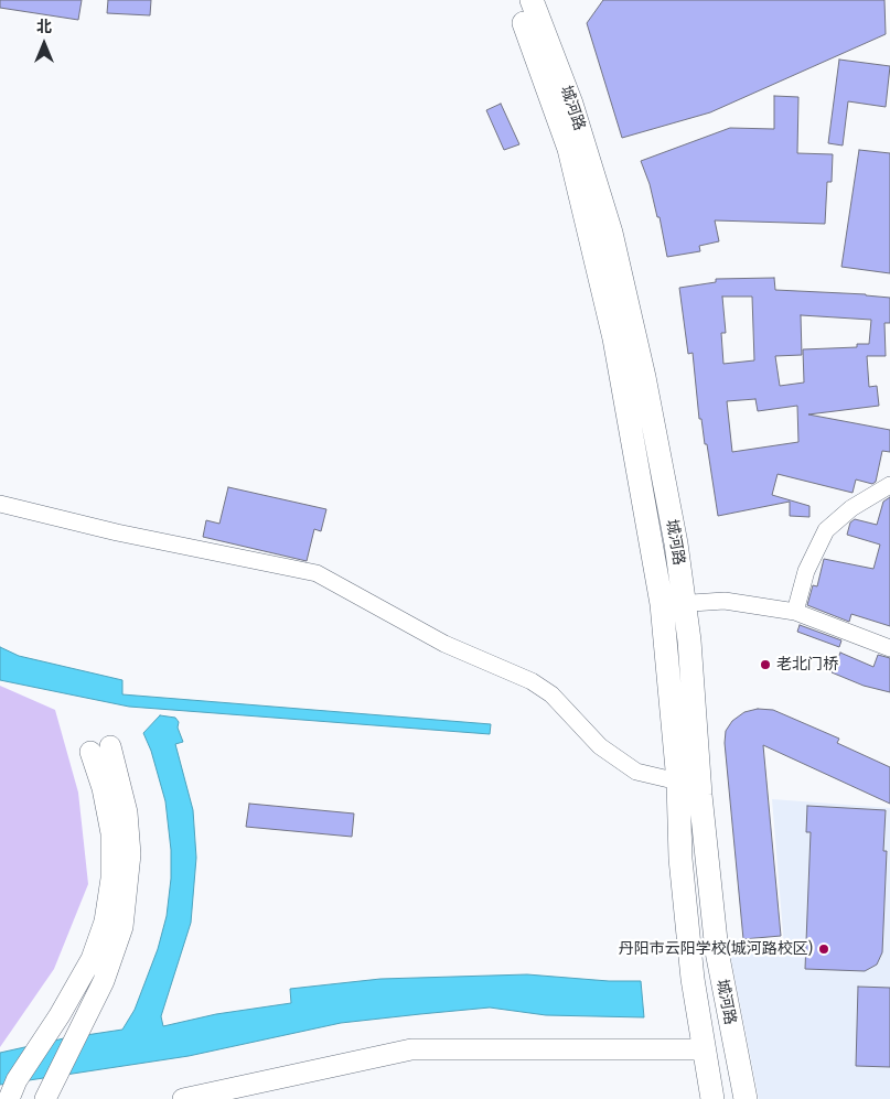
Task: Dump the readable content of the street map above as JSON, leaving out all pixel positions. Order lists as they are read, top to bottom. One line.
{"streets":{"main road":["城河路"]},"places":["老北门桥","丹阳市云阳学校(城河路校区)"],"north":"top"}
